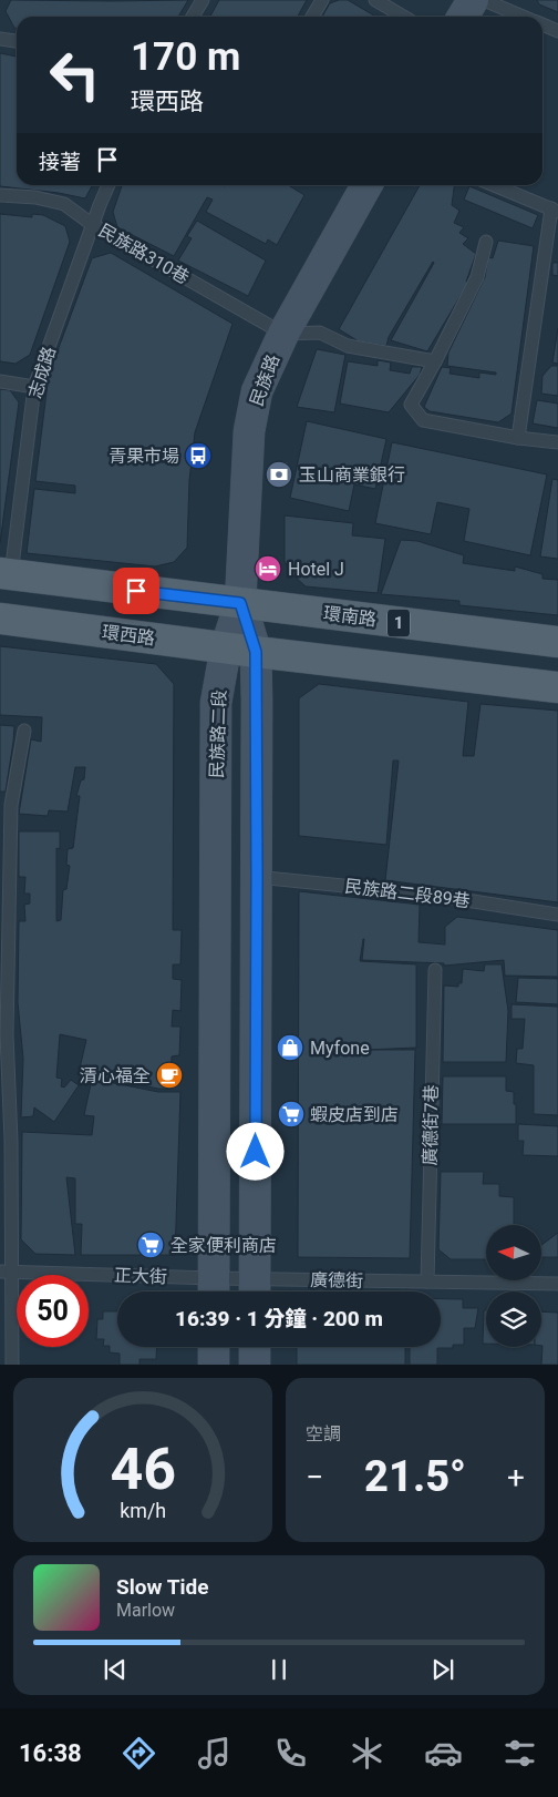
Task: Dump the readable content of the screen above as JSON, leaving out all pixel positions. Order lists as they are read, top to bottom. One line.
{"streets":{"main road":["民族路","環南路","1","環西路","民族路二段"],"lane":["民族路310巷","志成路","民族路二段89巷","廣德街7巷","正大街","廣德街"]},"crossings":[["民族路310巷","志成路"],["民族路310巷","民族路"],["志成路","1"],["民族路","環南路"],["民族路","1"],["民族路","民族路二段"],["環南路","1"],["環南路","民族路二段"],["1","民族路二段"],["環西路","民族路二段"],["民族路二段","民族路二段89巷"],["民族路二段","正大街"],["民族路二段","廣德街"],["廣德街7巷","廣德街"],["正大街","廣德街"]],"places":{"bus stop":["青果市場"],"bank":["玉山商業銀行"],"hotel":["Hotel J"],"shop":["Myfone"],"cafe":["清心福全"],"supermarket":["蝦皮店到店","全家便利商店"]},"north":"left","page":{"turn":["170 m","環西路"],"then":"接著","limit":"50","trip":"16:39 · 1 分鐘 · 200 m","tile":"空調","heat":["−","21.5°","+"],"song":["Slow Tide","Marlow"],"tabs":"16:38","gauge":["46","km/h"]}}
